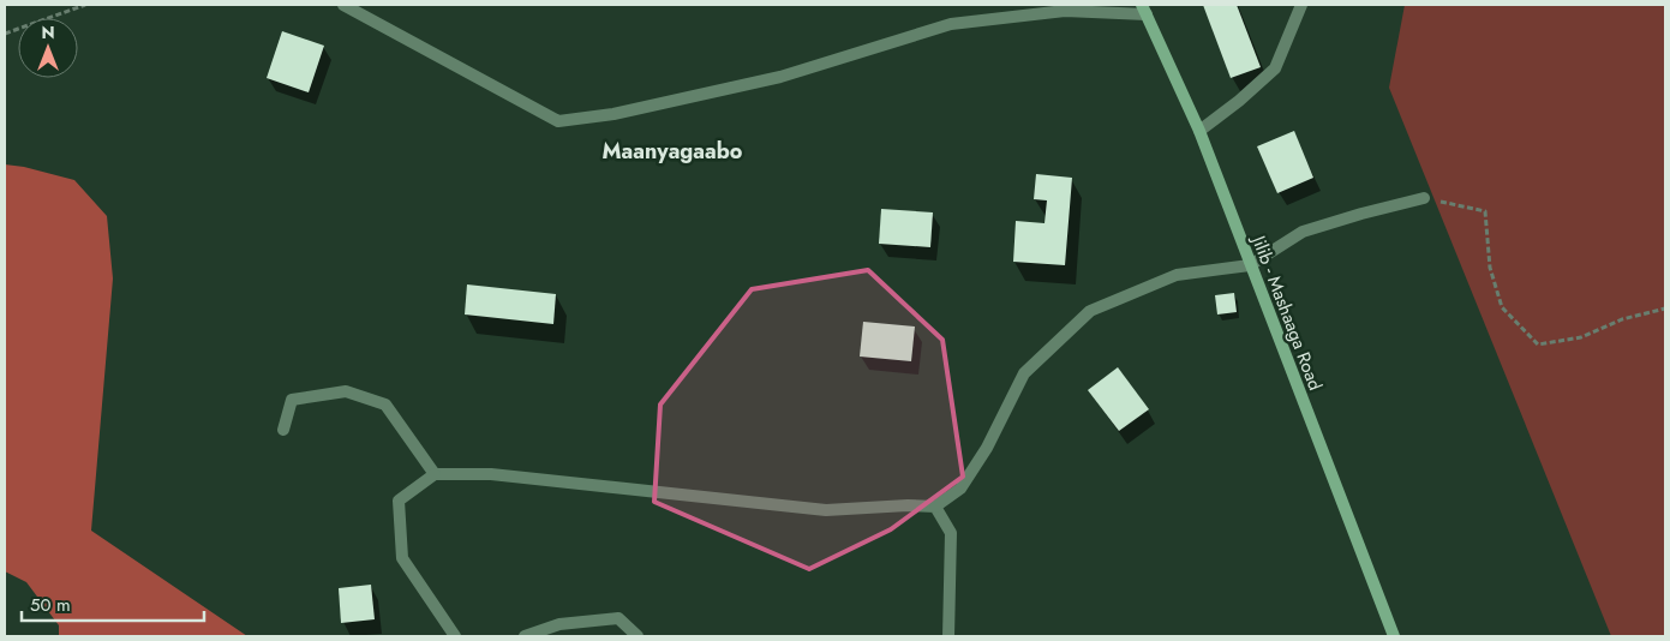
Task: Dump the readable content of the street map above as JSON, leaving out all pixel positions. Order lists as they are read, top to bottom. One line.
{"streets":{"main road":["Jilib - Mashaaga Road"]},"districts":["Maanyagaabo"],"scale_bar":"50 m","north":"top"}
